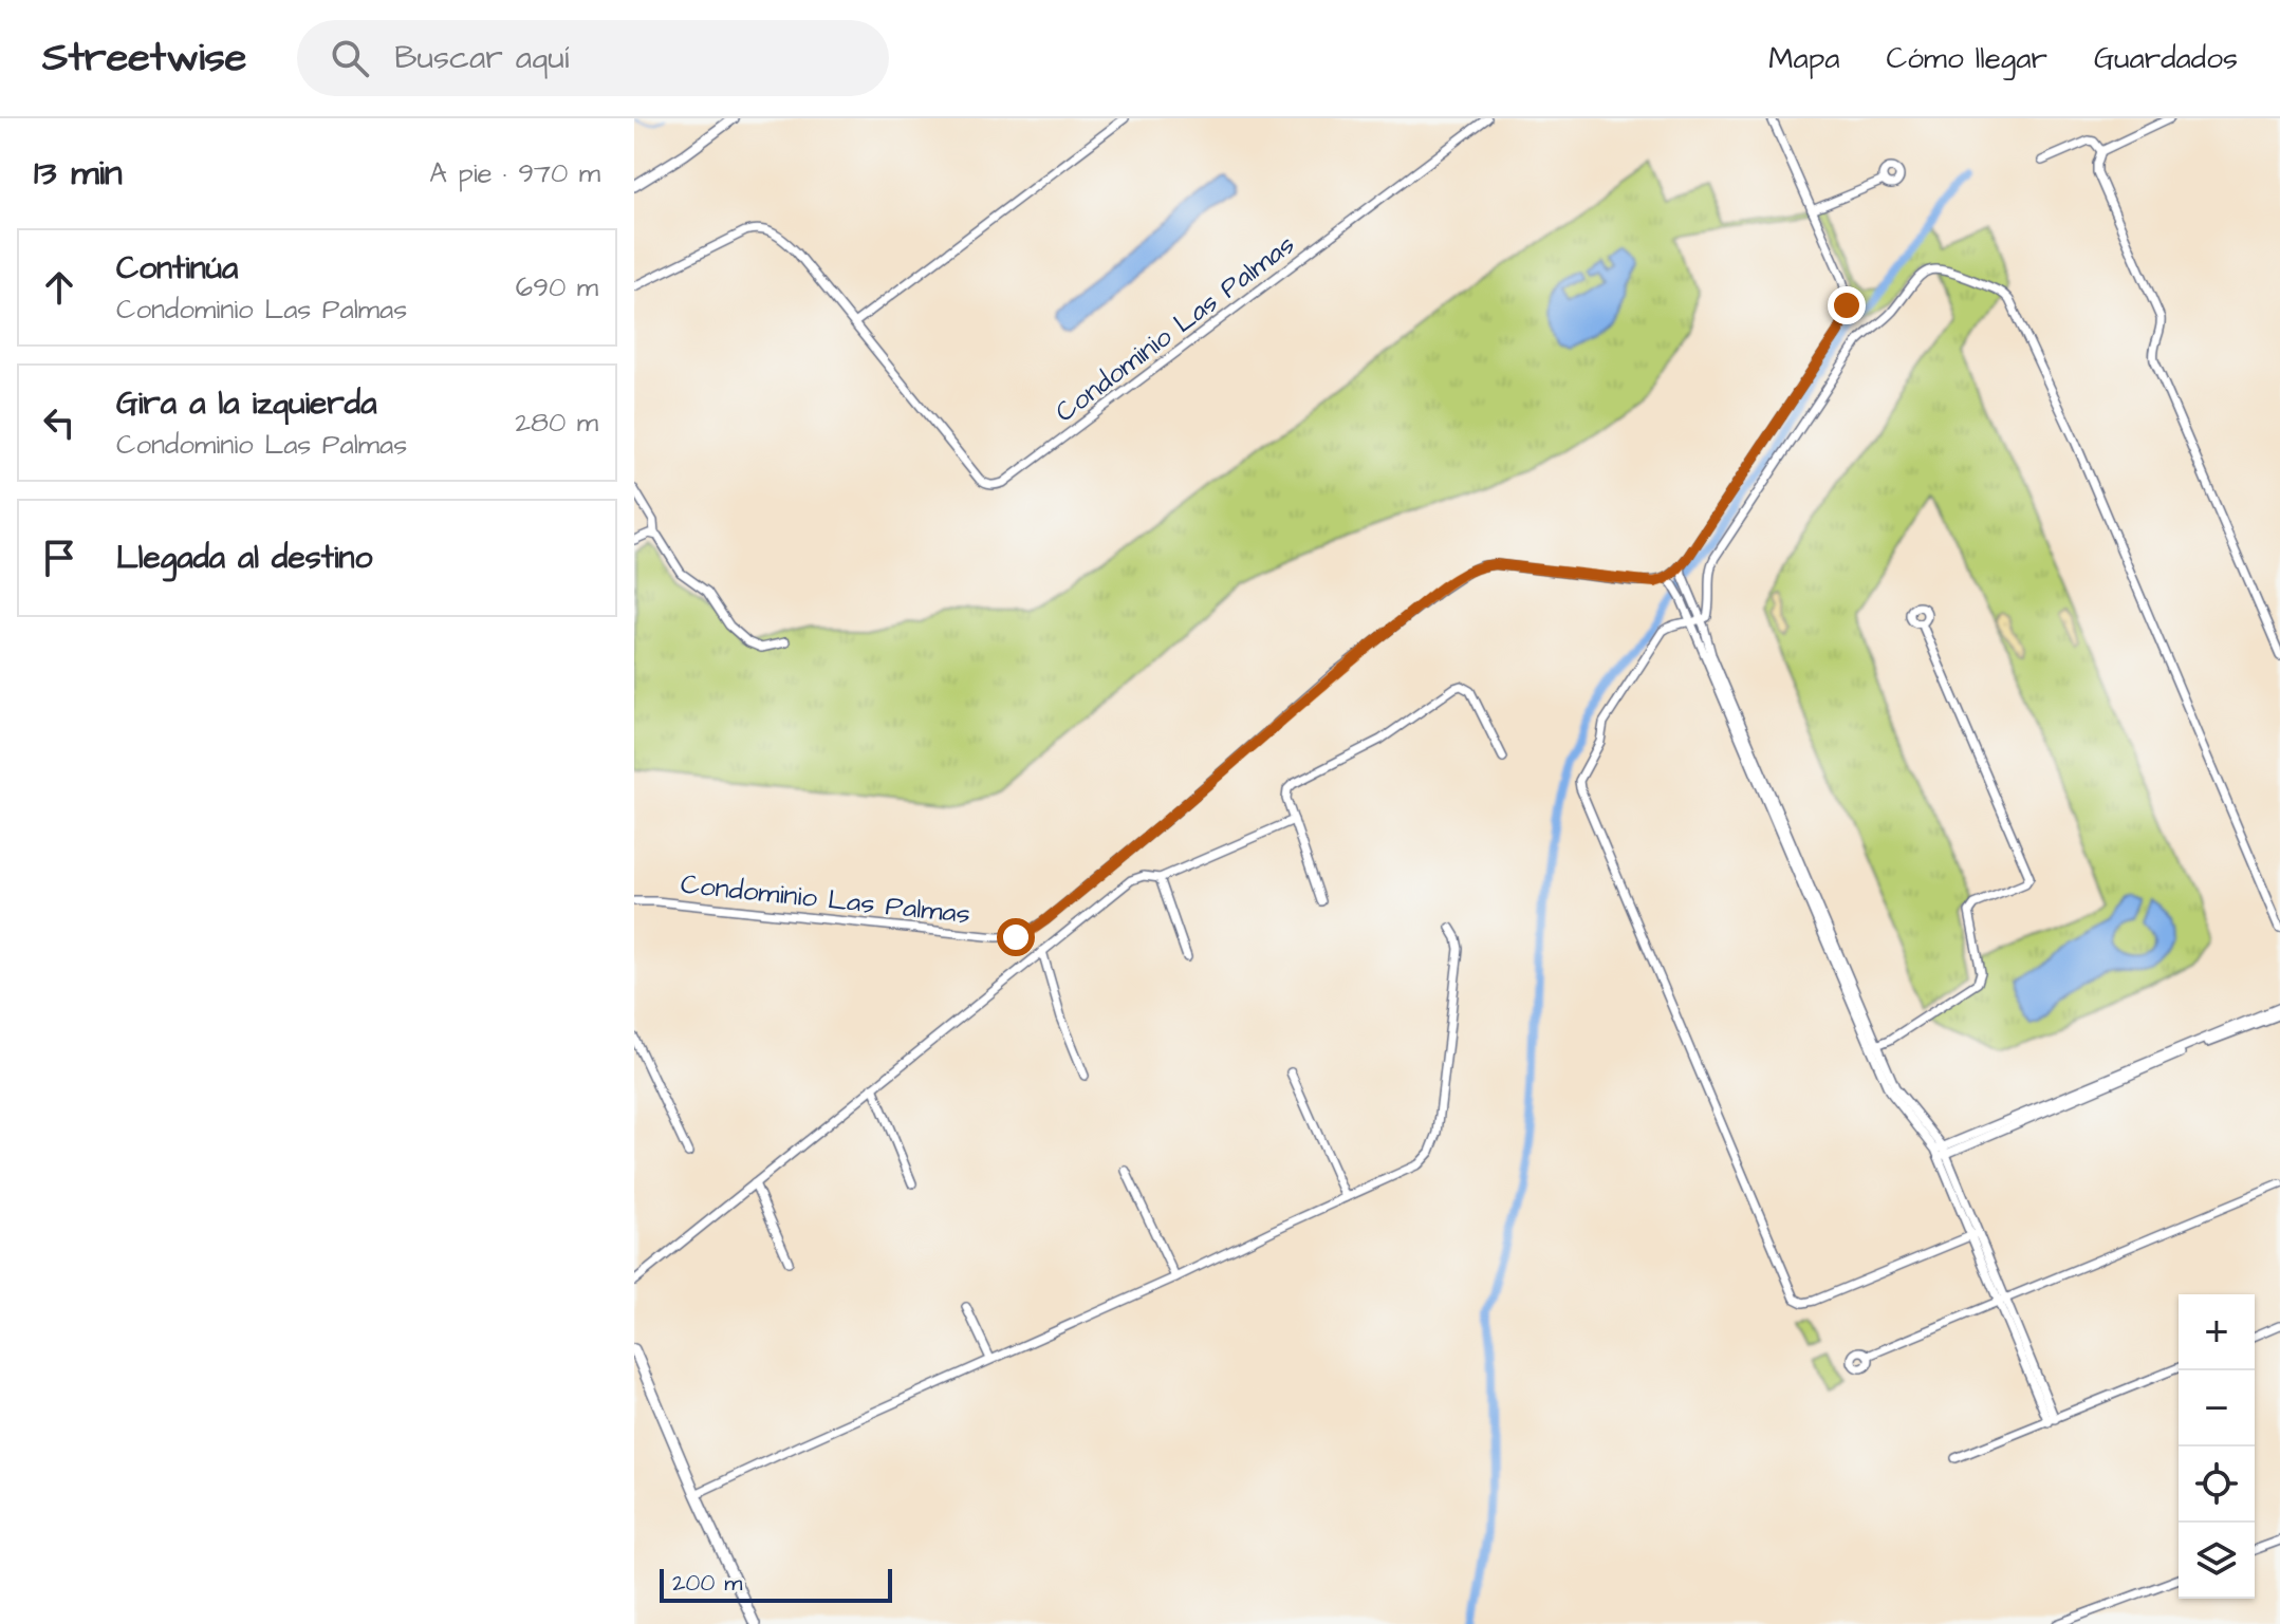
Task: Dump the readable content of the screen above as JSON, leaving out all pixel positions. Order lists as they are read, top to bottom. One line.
{"streets":{"street":["Condominio Las Palmas"]},"scale_bar":"200 m","page":{"header":"Streetwise","search":"Buscar aquí","nav":["Mapa","Cómo llegar","Guardados"],"heading":["13 min","A pie · 970 m"],"list":[["Continúa","Condominio Las Palmas","690 m"],["Gira a la izquierda","Condominio Las Palmas","280 m"],"Llegada al destino"],"map_buttons":["+","−"],"scale":"200 m"}}
